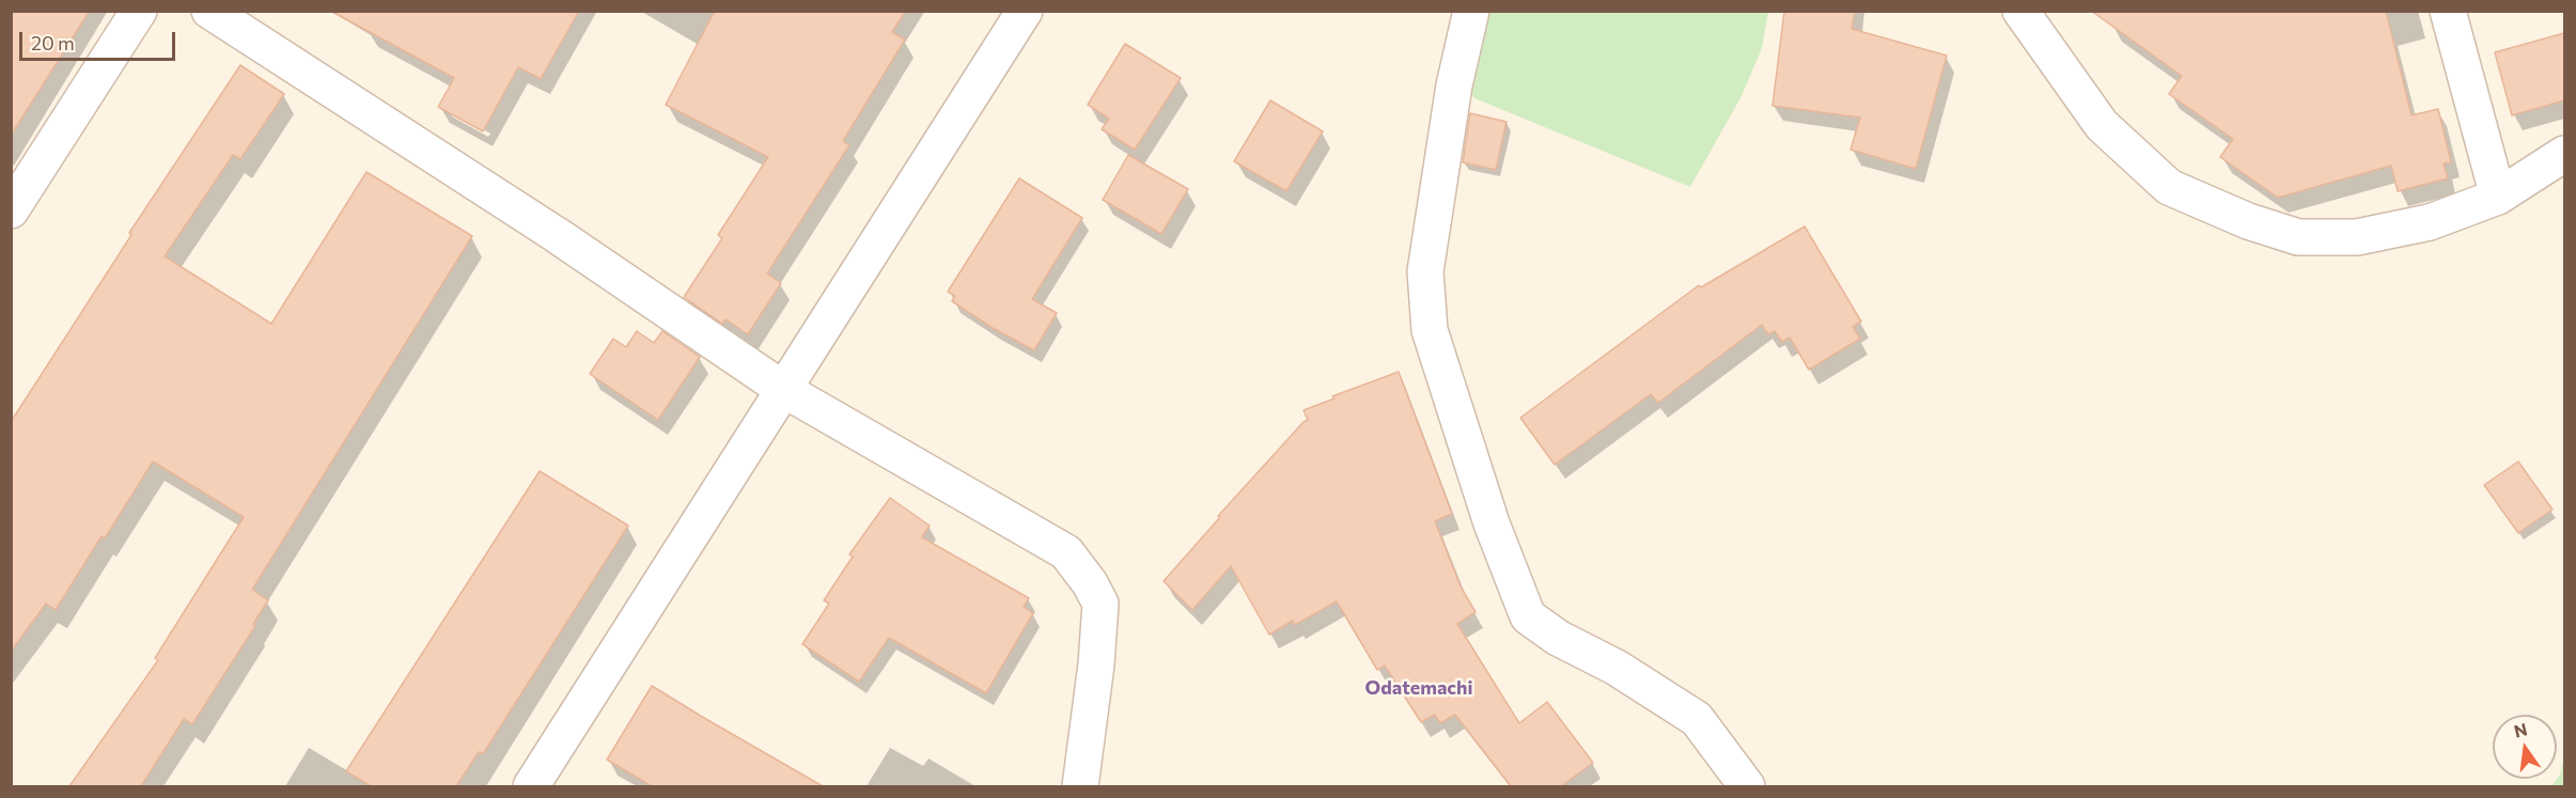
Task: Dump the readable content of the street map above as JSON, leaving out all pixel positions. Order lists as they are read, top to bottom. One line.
{"districts":["Odatemachi"],"scale_bar":"20 m","north":"top"}
